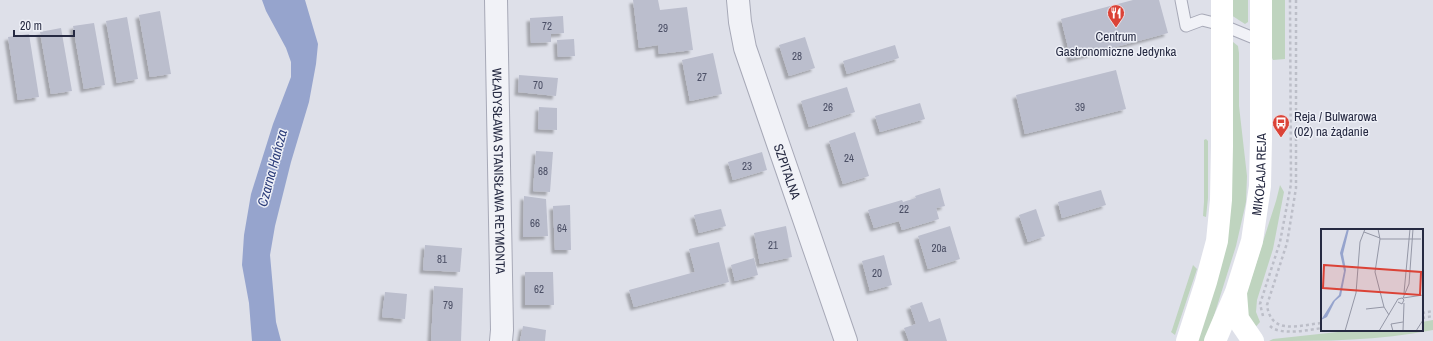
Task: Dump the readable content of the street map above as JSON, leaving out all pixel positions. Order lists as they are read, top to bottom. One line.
{"streets":{"street":["WŁADYSŁAWA STANISŁAWA REYMONTA","SZPITALNA","MIKOŁAJA REJA"]},"water":["Czarna Hańcza"],"places":{"restaurant":["Centrum Gastronomiczne Jedynka"],"bus stop":["Reja / Bulwarowa (02) na żądanie"]},"house_numbers":["72","29","28","27","70","26","39","24","23","68","22","66","64","21","20a","81","20","62","79"],"scale_bar":"20 m"}
